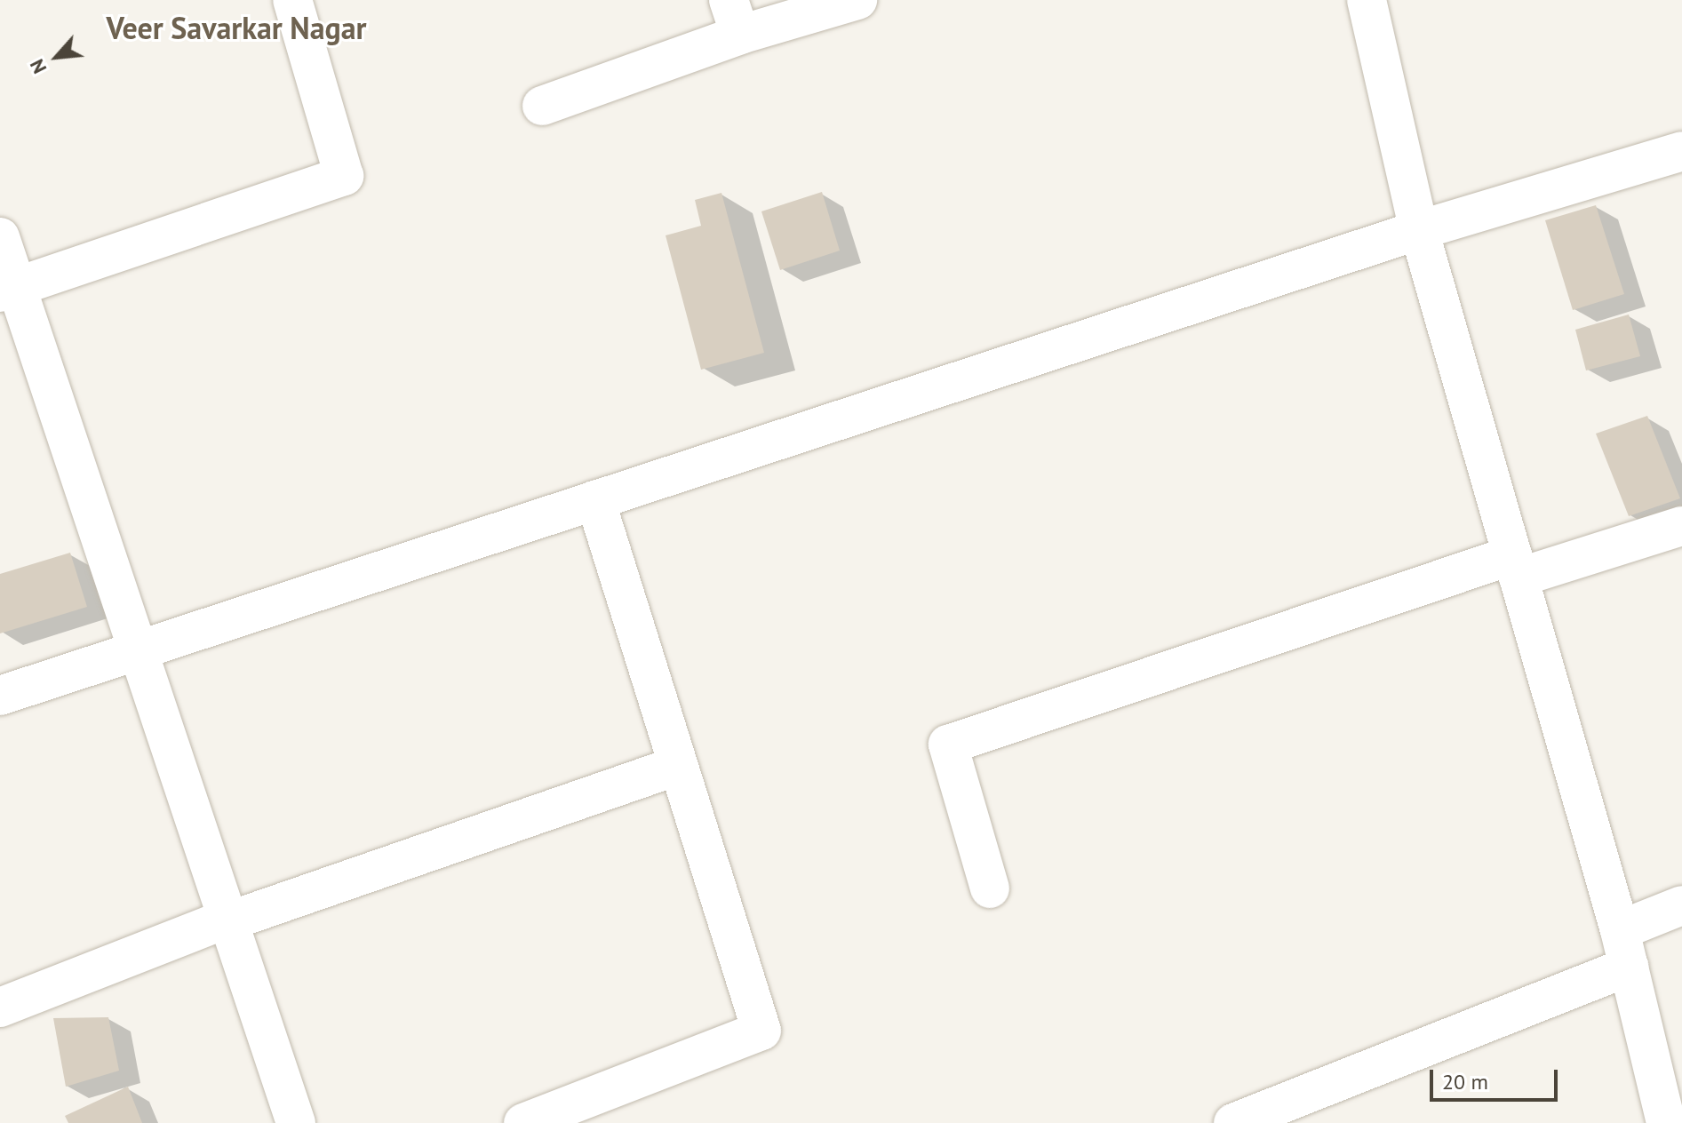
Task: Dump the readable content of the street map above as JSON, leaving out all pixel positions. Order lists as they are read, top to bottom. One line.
{"districts":["Veer Savarkar Nagar"],"scale_bar":"20 m","north":"bottom left"}
